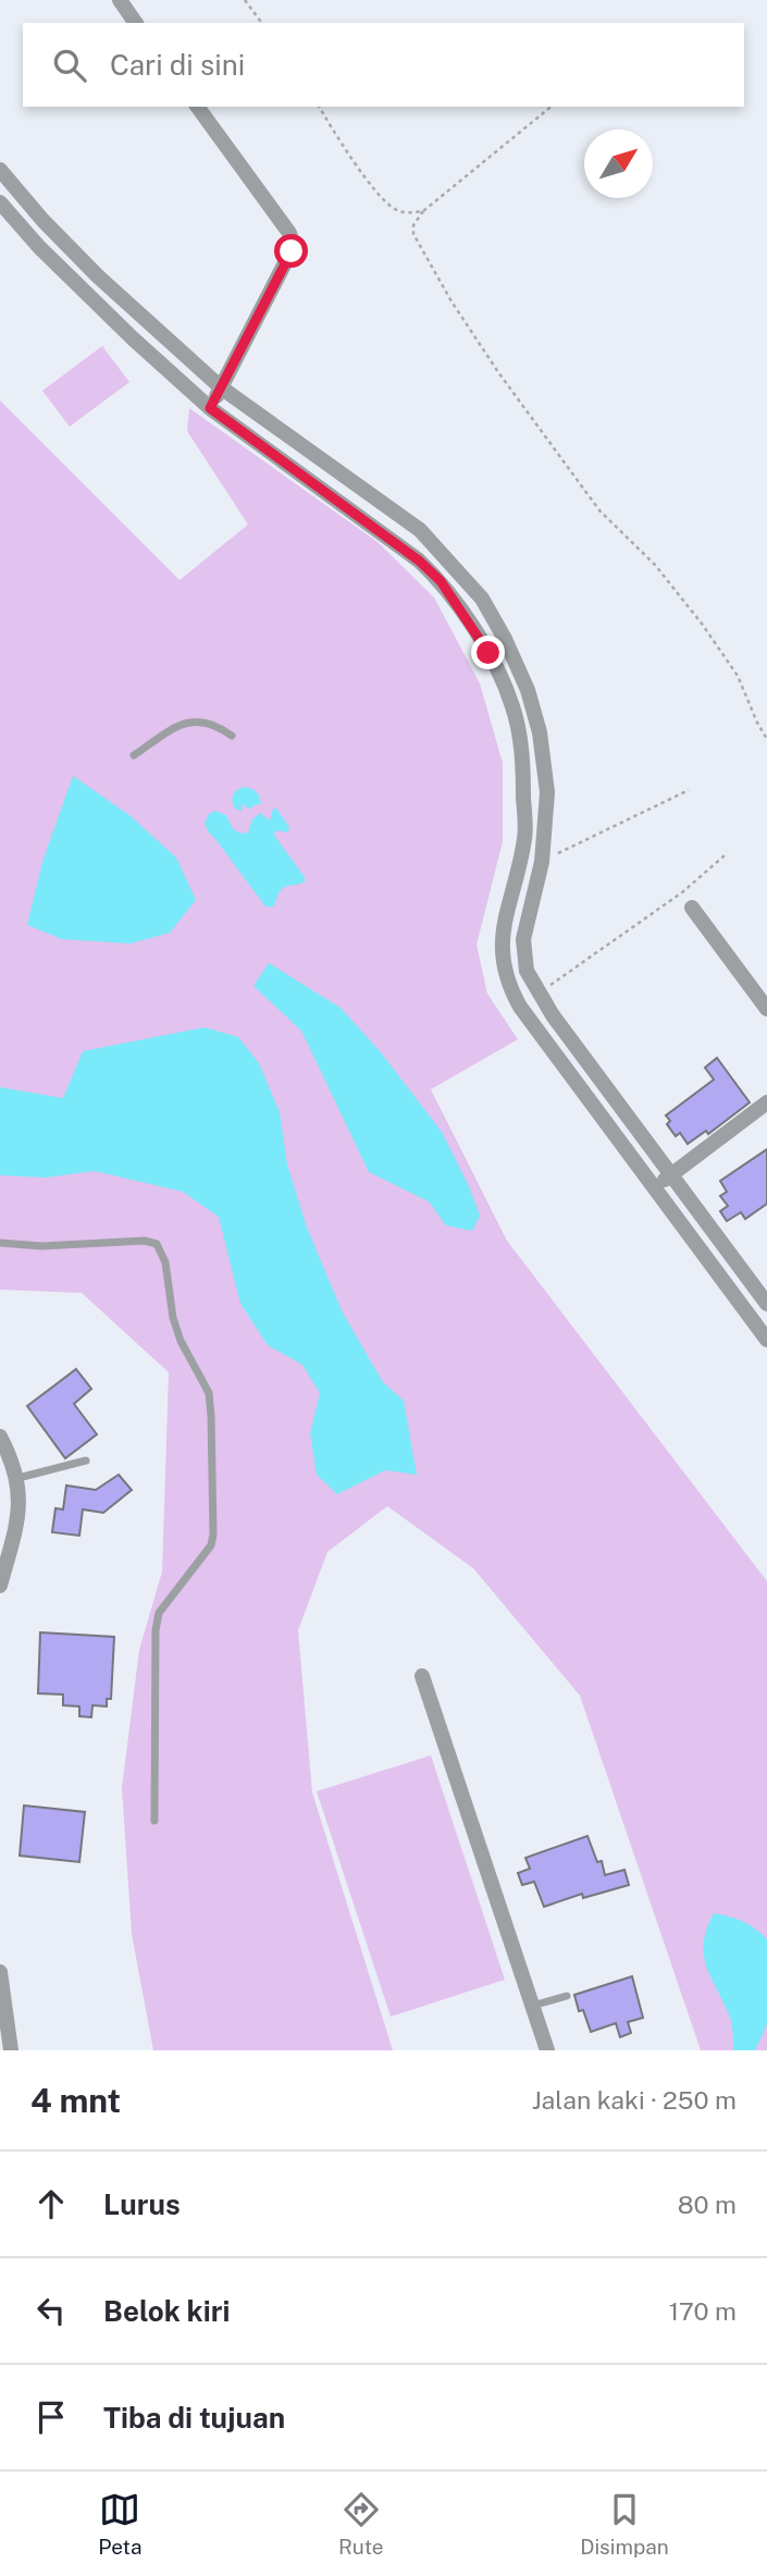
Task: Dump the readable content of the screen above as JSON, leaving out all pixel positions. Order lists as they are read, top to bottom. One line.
{"north":"top right","page":{"search":"Cari di sini","heading":["4 mnt","Jalan kaki · 250 m"],"list":[["Lurus","80 m"],["Belok kiri","170 m"],"Tiba di tujuan"],"nav":["Peta","Rute","Disimpan"]}}
